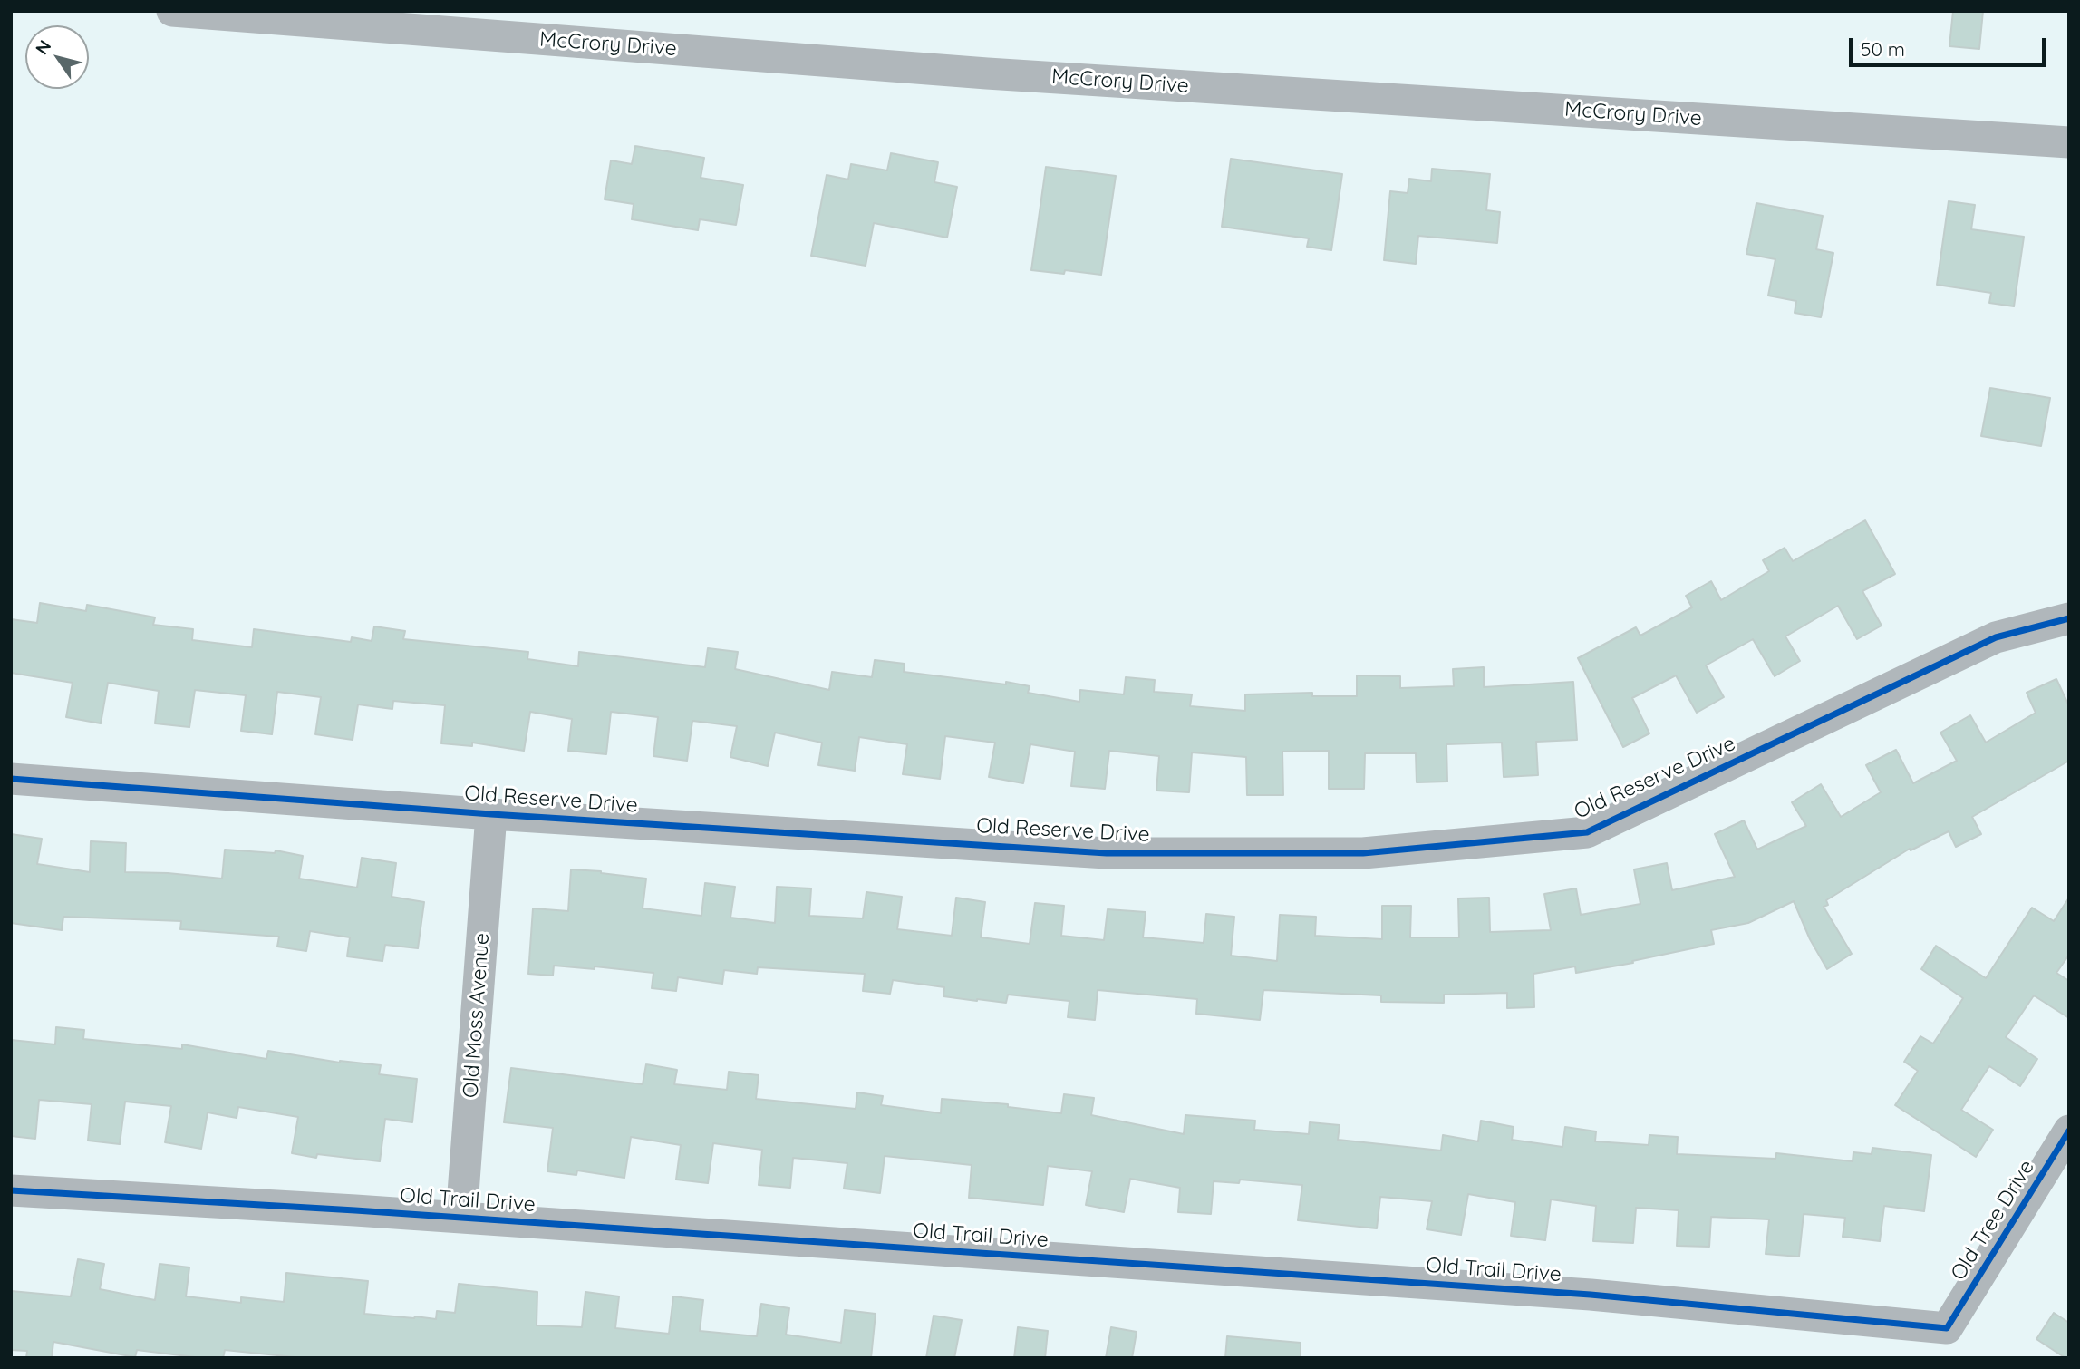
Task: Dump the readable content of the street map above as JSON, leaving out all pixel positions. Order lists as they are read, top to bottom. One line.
{"streets":{"street":["McCrory Drive","Old Reserve Drive","Old Moss Avenue","Old Trail Drive","Old Tree Drive"]},"crossings":[["Old Reserve Drive","Old Moss Avenue"],["Old Moss Avenue","Old Trail Drive"],["Old Trail Drive","Old Tree Drive"]],"scale_bar":"50 m","north":"top left"}
